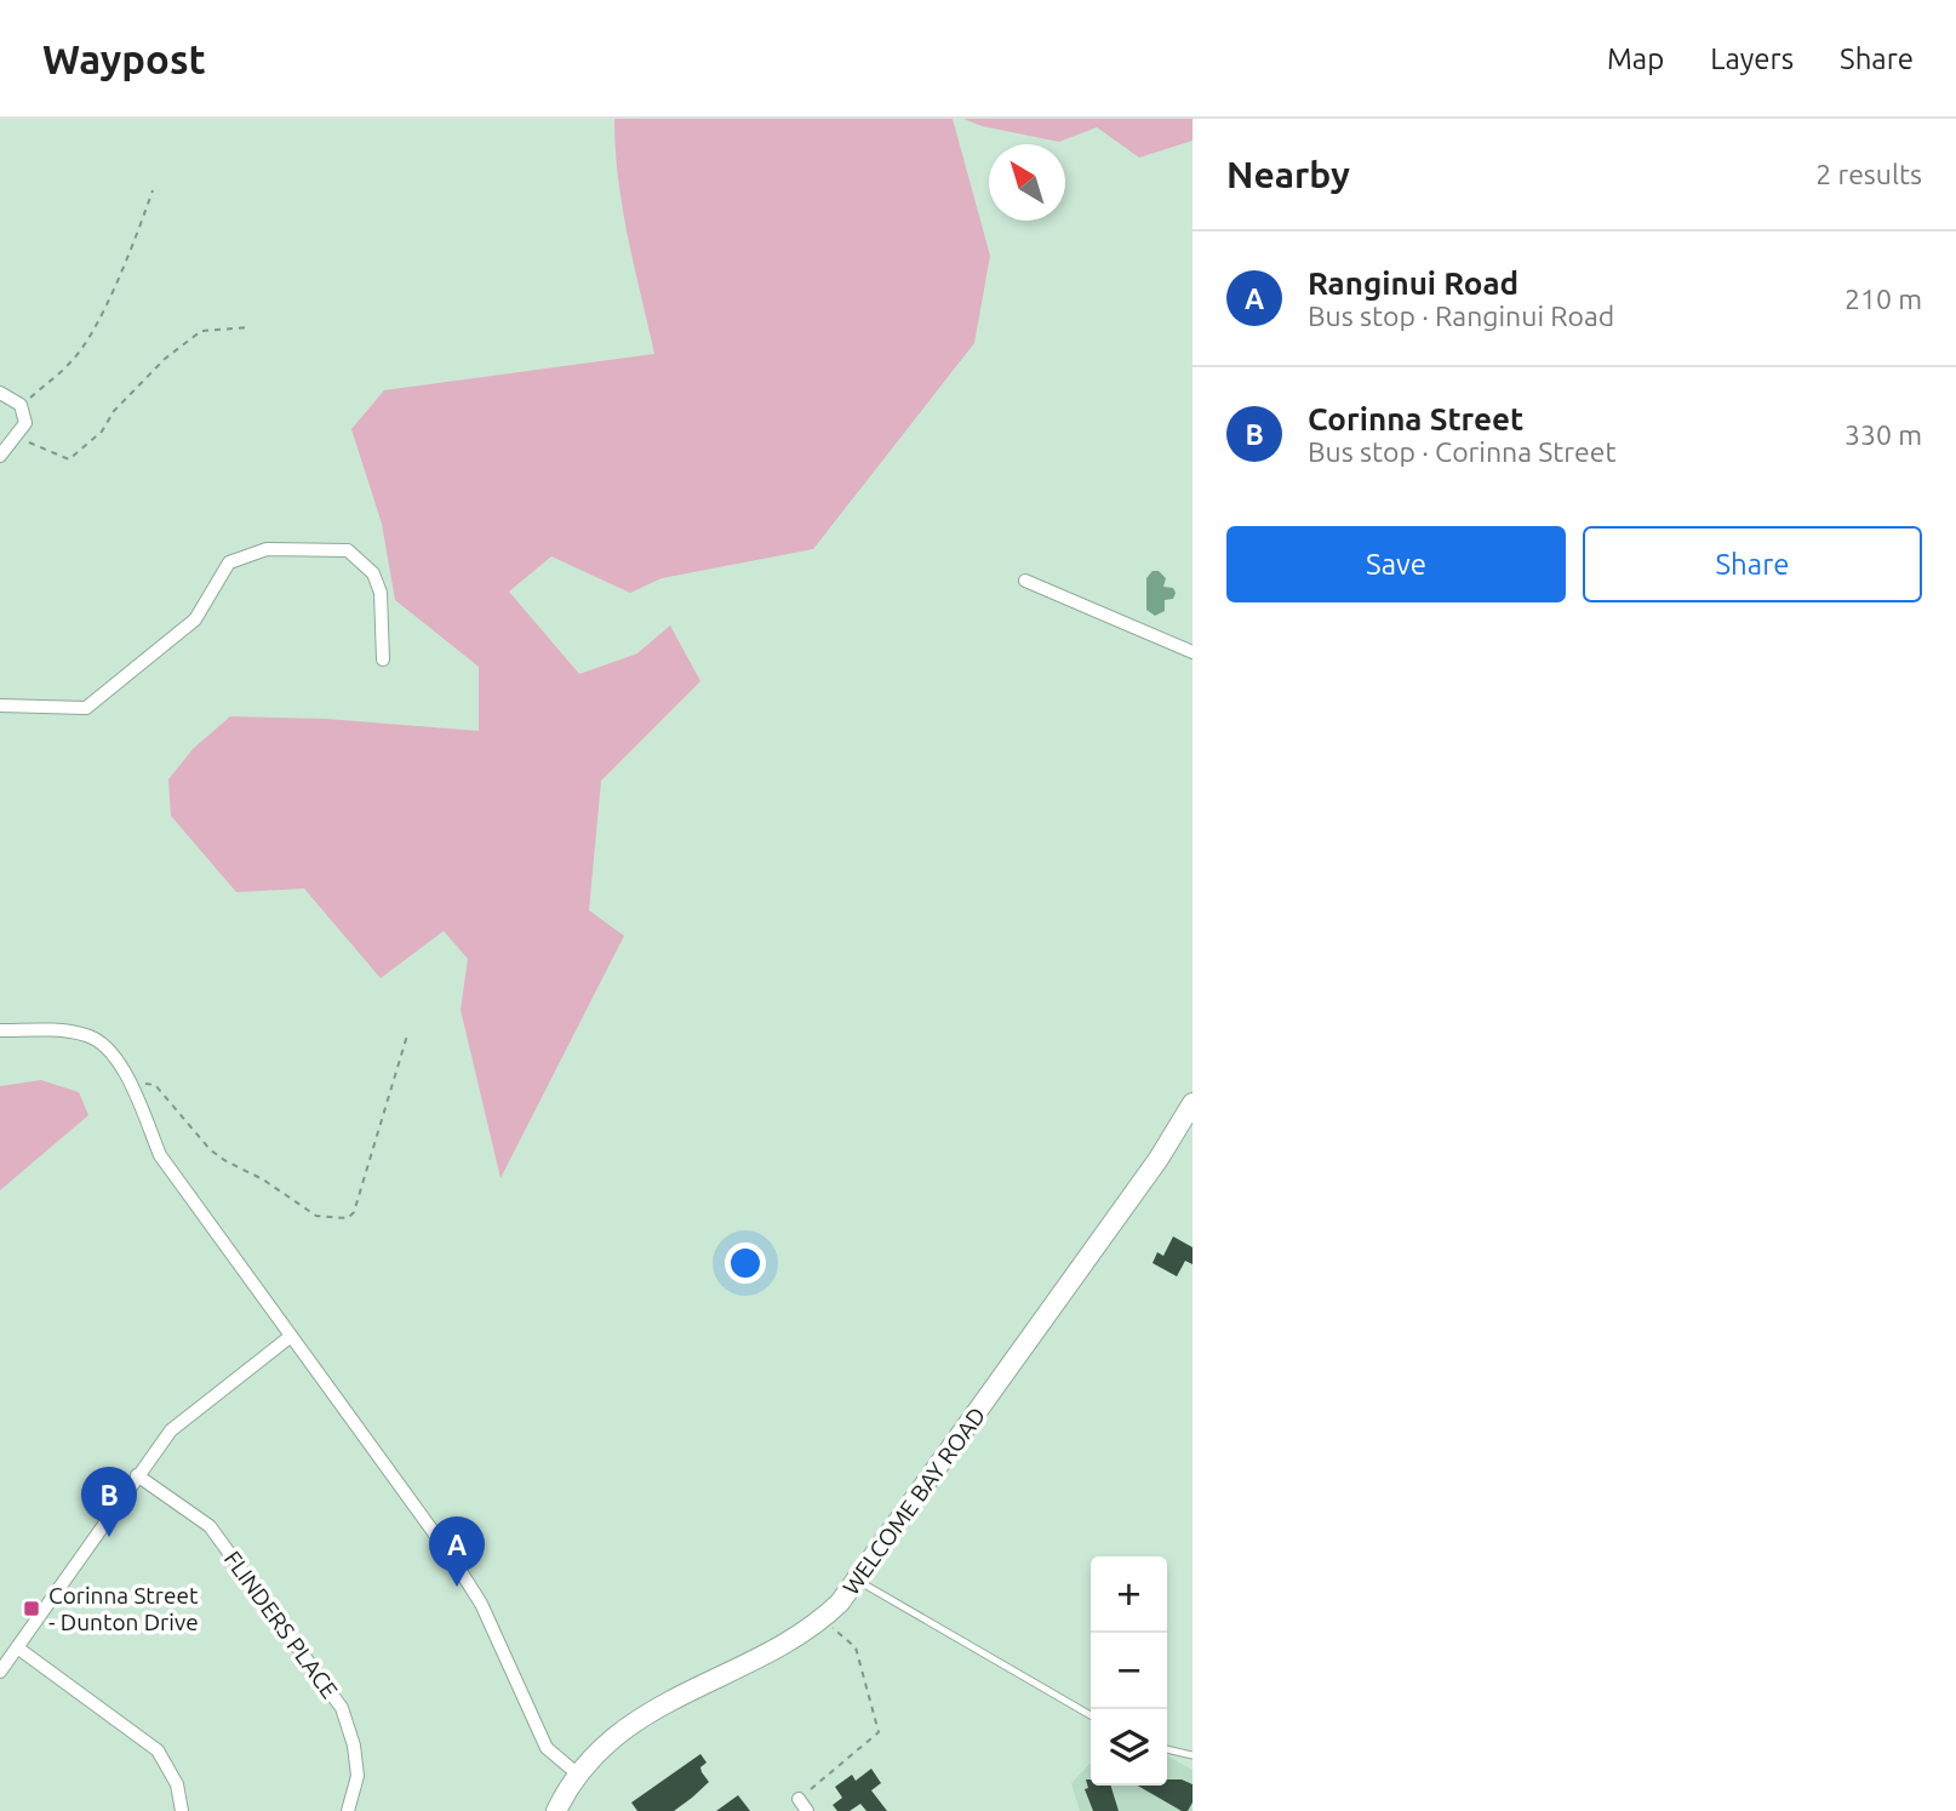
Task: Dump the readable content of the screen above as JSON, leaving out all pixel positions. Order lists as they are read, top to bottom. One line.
{"streets":{"main road":["WELCOME BAY ROAD"],"street":["FLINDERS PLACE"]},"places":{"transit":["Corinna Street - Dunton Drive"]},"north":"top left","page":{"header":"Waypost","nav":["Map","Layers","Share"],"heading":["Nearby","2 results"],"list":[{"mark":"A","name":"Ranginui Road","note":"Bus stop · Ranginui Road","value":"210 m"},{"mark":"B","name":"Corinna Street","note":"Bus stop · Corinna Street","value":"330 m"}],"buttons":["Save","Share"],"pins":["B","A"],"map_buttons":["+","−"]}}
